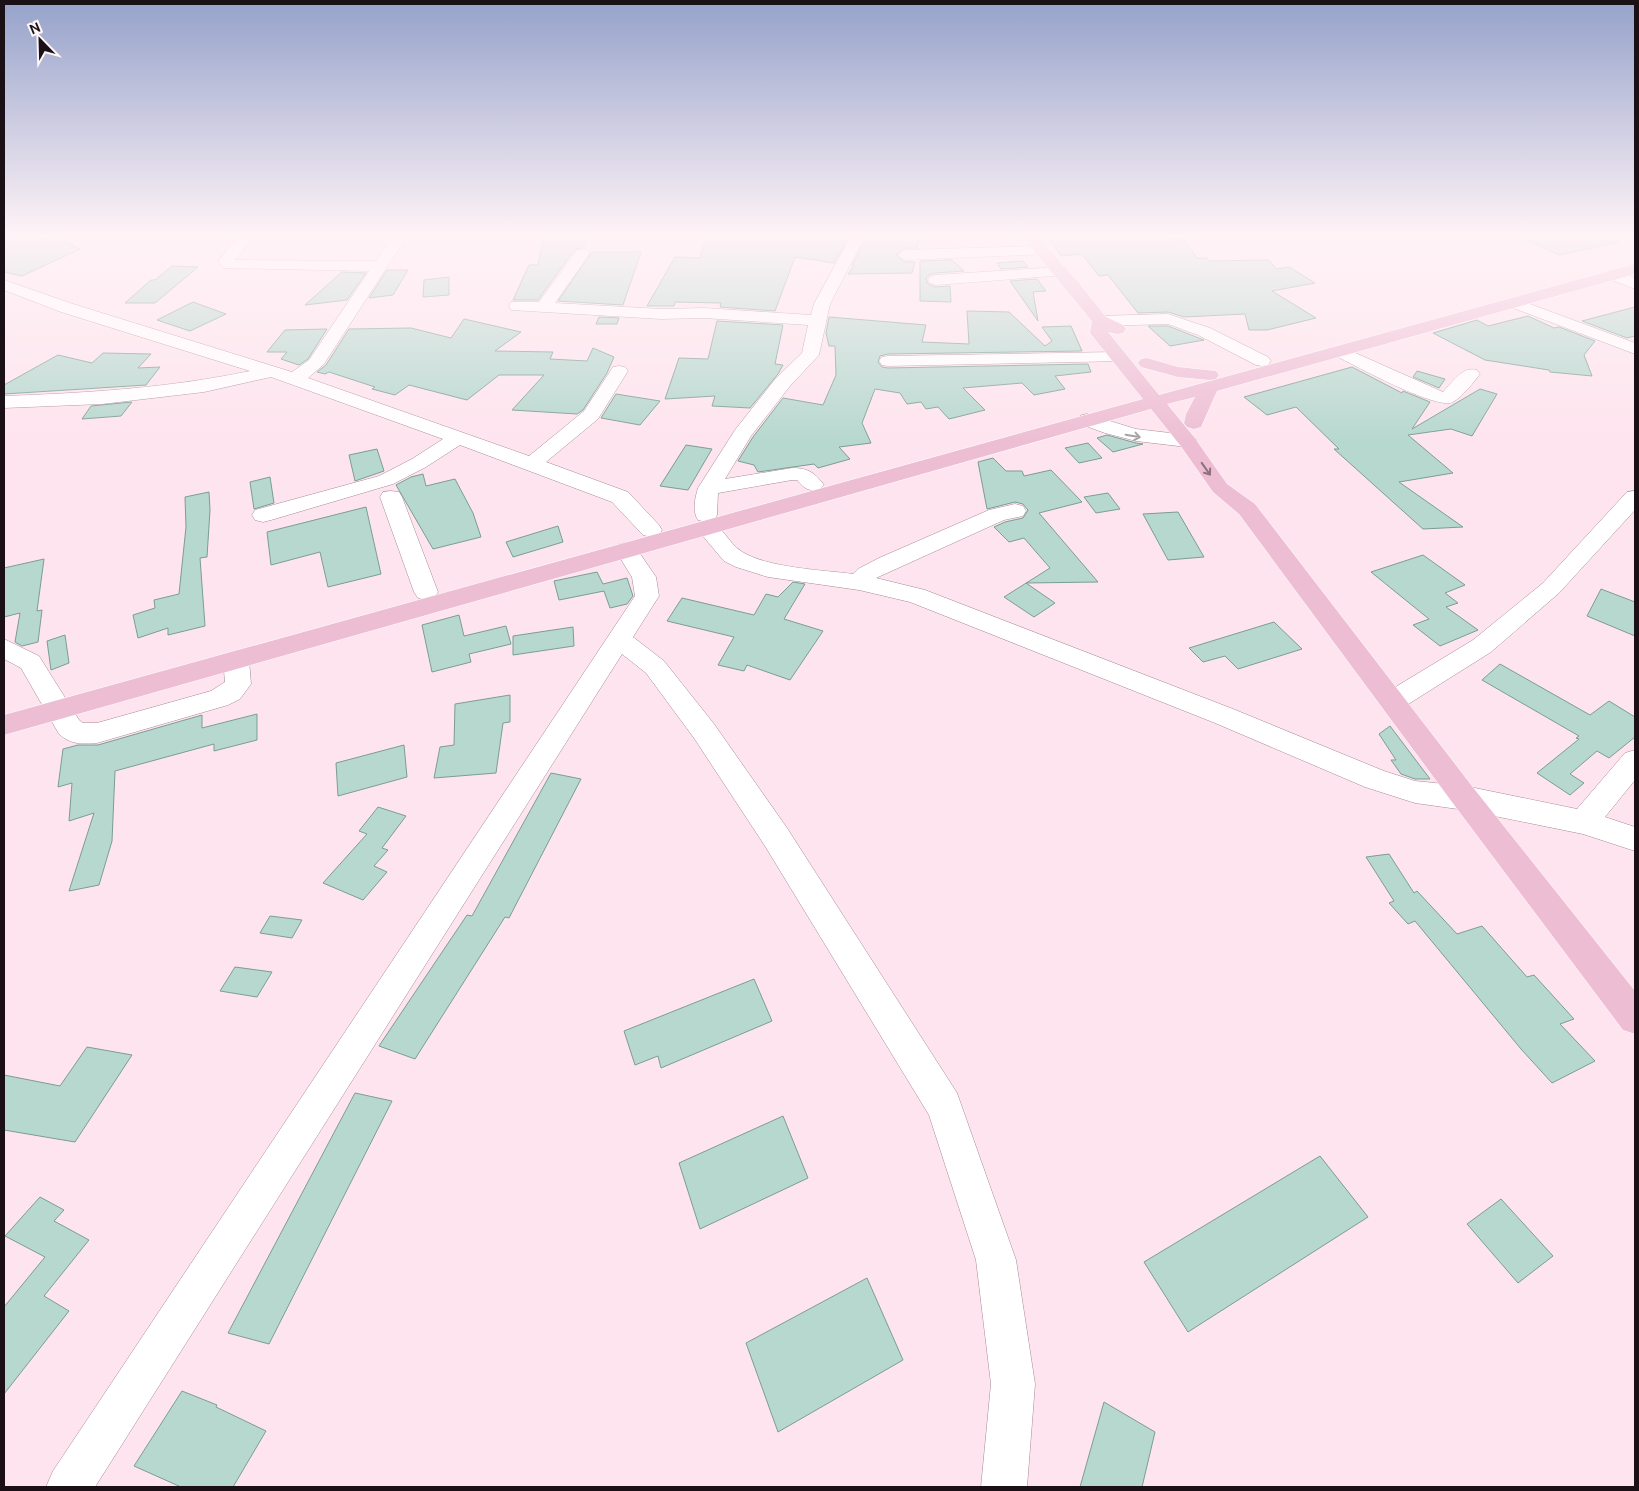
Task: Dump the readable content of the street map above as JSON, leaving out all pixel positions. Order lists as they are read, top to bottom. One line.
{"north":"top left"}
